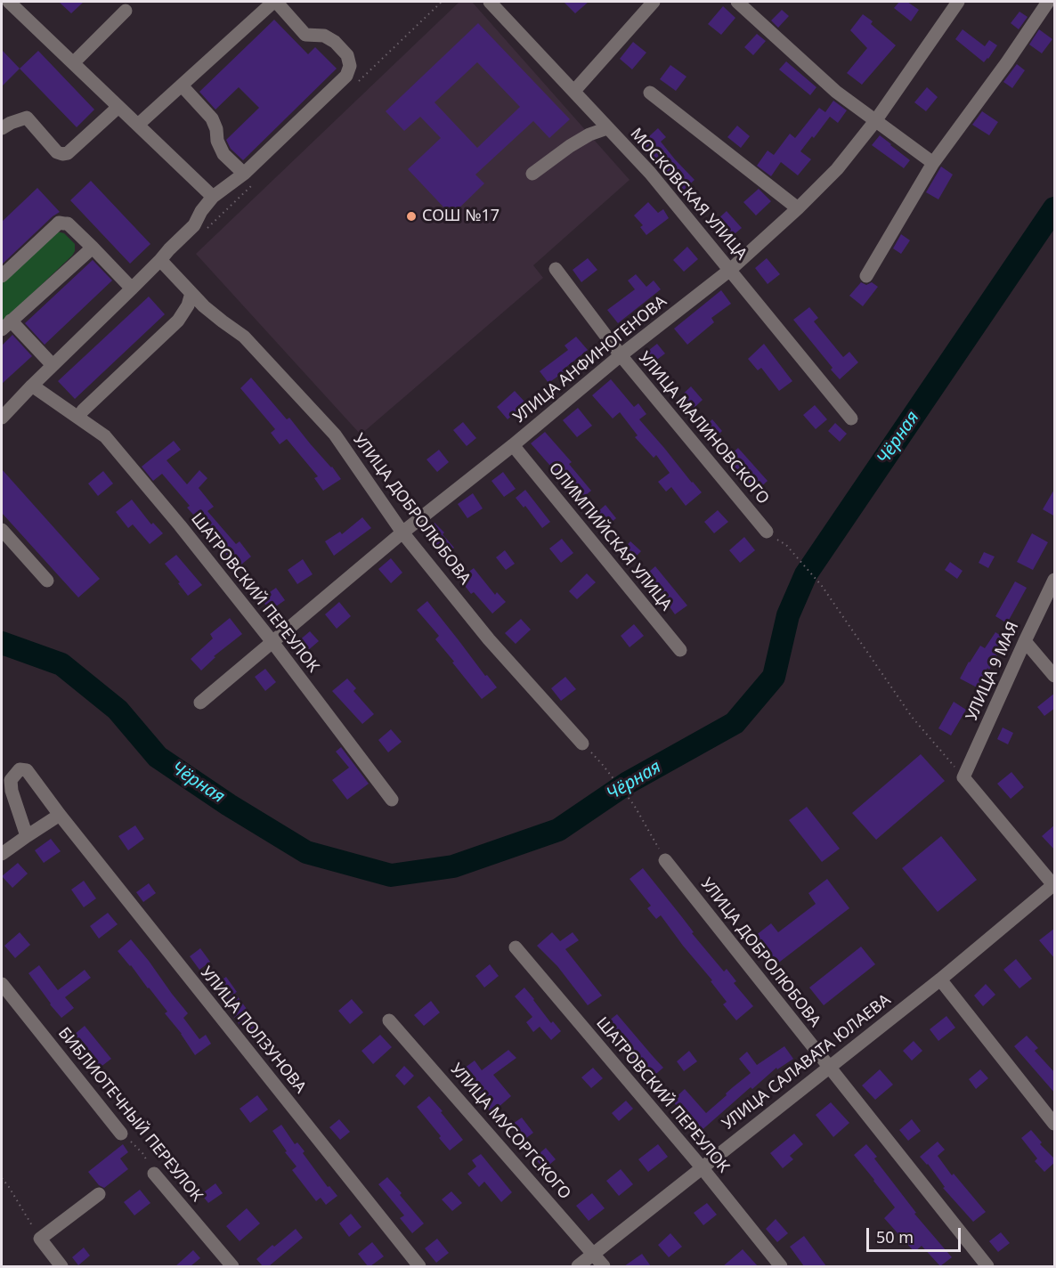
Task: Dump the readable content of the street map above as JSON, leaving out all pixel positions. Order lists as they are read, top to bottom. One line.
{"streets":{"street":["МОСКОВСКАЯ УЛИЦА","УЛИЦА АНФИНОГЕНОВА","УЛИЦА МАЛИНОВСКОГО","УЛИЦА ДОБРОЛЮБОВА","ОЛИМПИЙСКАЯ УЛИЦА","ШАТРОВСКИЙ ПЕРЕУЛОК","УЛИЦА 9 МАЯ","УЛИЦА ПОЛЗУНОВА","УЛИЦА САЛАВАТА ЮЛАЕВА","БИБЛИОТЕЧНЫЙ ПЕРЕУЛОК","УЛИЦА МУСОРГСКОГО"]},"crossings":[["МОСКОВСКАЯ УЛИЦА","УЛИЦА АНФИНОГЕНОВА"],["УЛИЦА АНФИНОГЕНОВА","УЛИЦА МАЛИНОВСКОГО"],["УЛИЦА АНФИНОГЕНОВА","УЛИЦА ДОБРОЛЮБОВА"],["УЛИЦА АНФИНОГЕНОВА","ОЛИМПИЙСКАЯ УЛИЦА"],["УЛИЦА АНФИНОГЕНОВА","ШАТРОВСКИЙ ПЕРЕУЛОК"],["УЛИЦА ДОБРОЛЮБОВА","УЛИЦА САЛАВАТА ЮЛАЕВА"],["ШАТРОВСКИЙ ПЕРЕУЛОК","УЛИЦА САЛАВАТА ЮЛАЕВА"],["УЛИЦА САЛАВАТА ЮЛАЕВА","УЛИЦА МУСОРГСКОГО"]],"water":["Чёрная"],"places":["СОШ №17"],"scale_bar":"50 m"}
